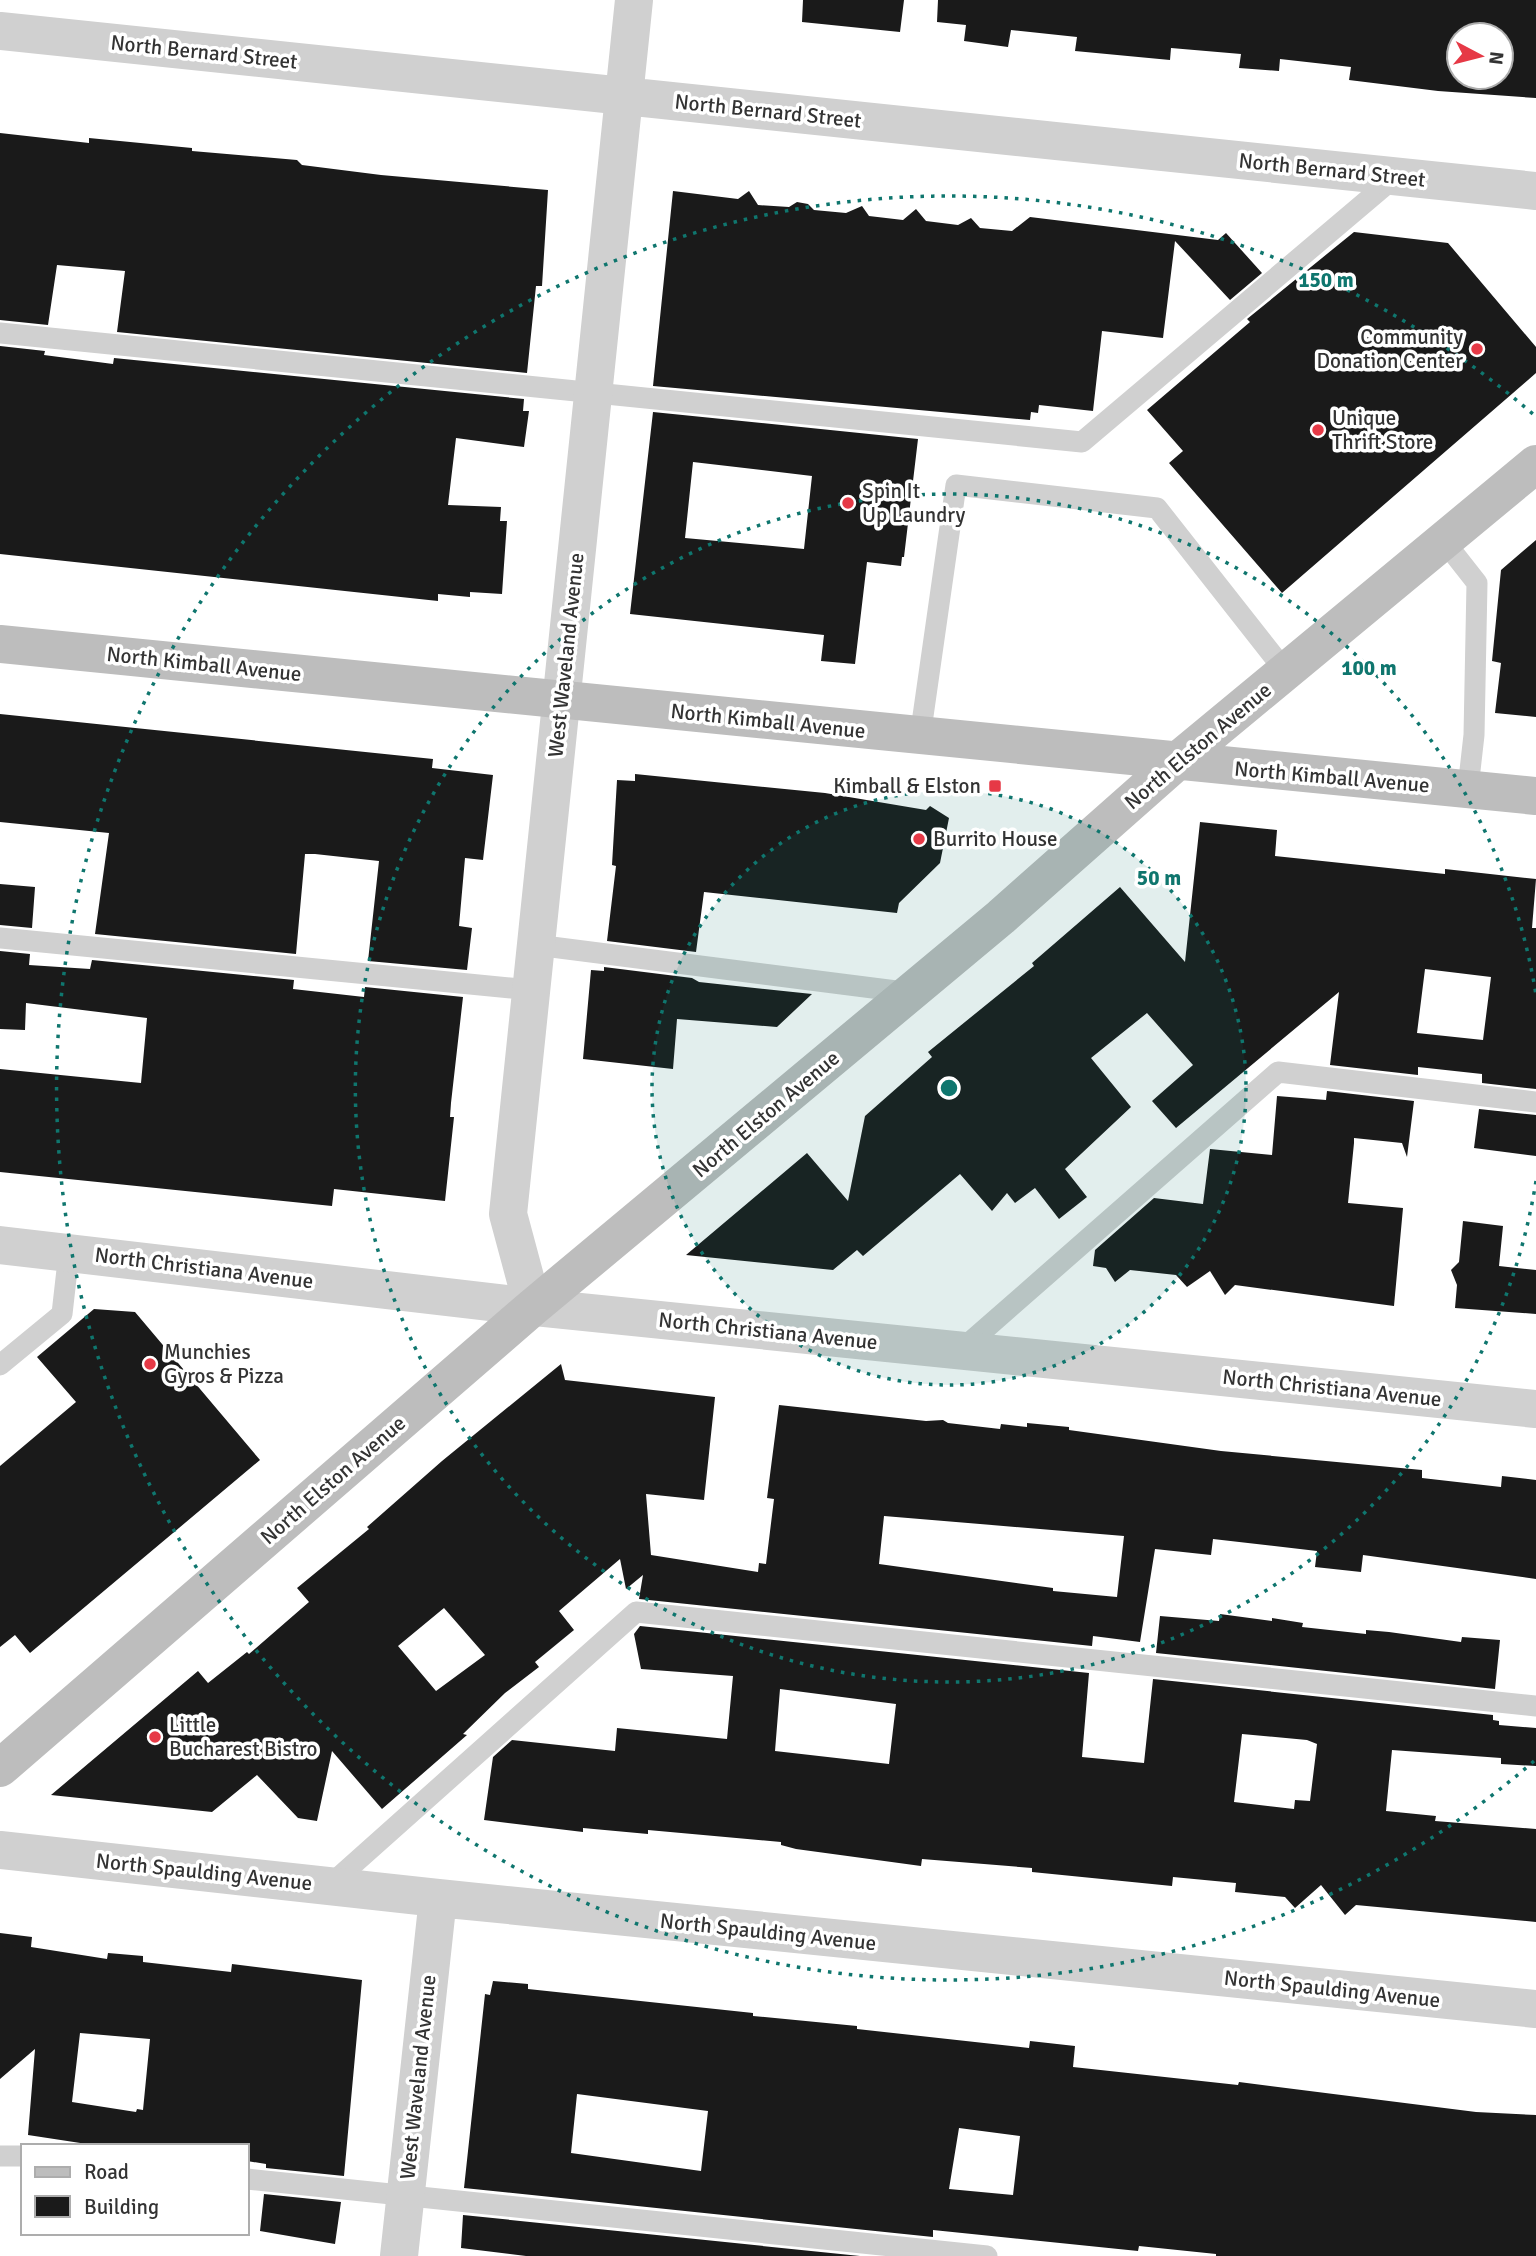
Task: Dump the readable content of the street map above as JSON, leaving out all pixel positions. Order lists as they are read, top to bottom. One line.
{"streets":{"main road":["North Kimball Avenue","North Elston Avenue"],"street":["North Bernard Street","West Waveland Avenue","North Christiana Avenue","North Spaulding Avenue"]},"crossings":[["North Bernard Street","West Waveland Avenue"],["West Waveland Avenue","North Kimball Avenue"],["West Waveland Avenue","North Elston Avenue"],["West Waveland Avenue","North Christiana Avenue"],["West Waveland Avenue","North Spaulding Avenue"],["North Kimball Avenue","North Elston Avenue"],["North Elston Avenue","North Christiana Avenue"]],"places":{"other":["Community Donation Center","Unique Thrift Store","Spin It Up Laundry","Burrito House","Munchies Gyros & Pizza","Little Bucharest Bistro"],"transit":["Kimball & Elston"]},"legend":["Road","Building"],"north":"right","rings":["150 m","100 m","50 m"]}
